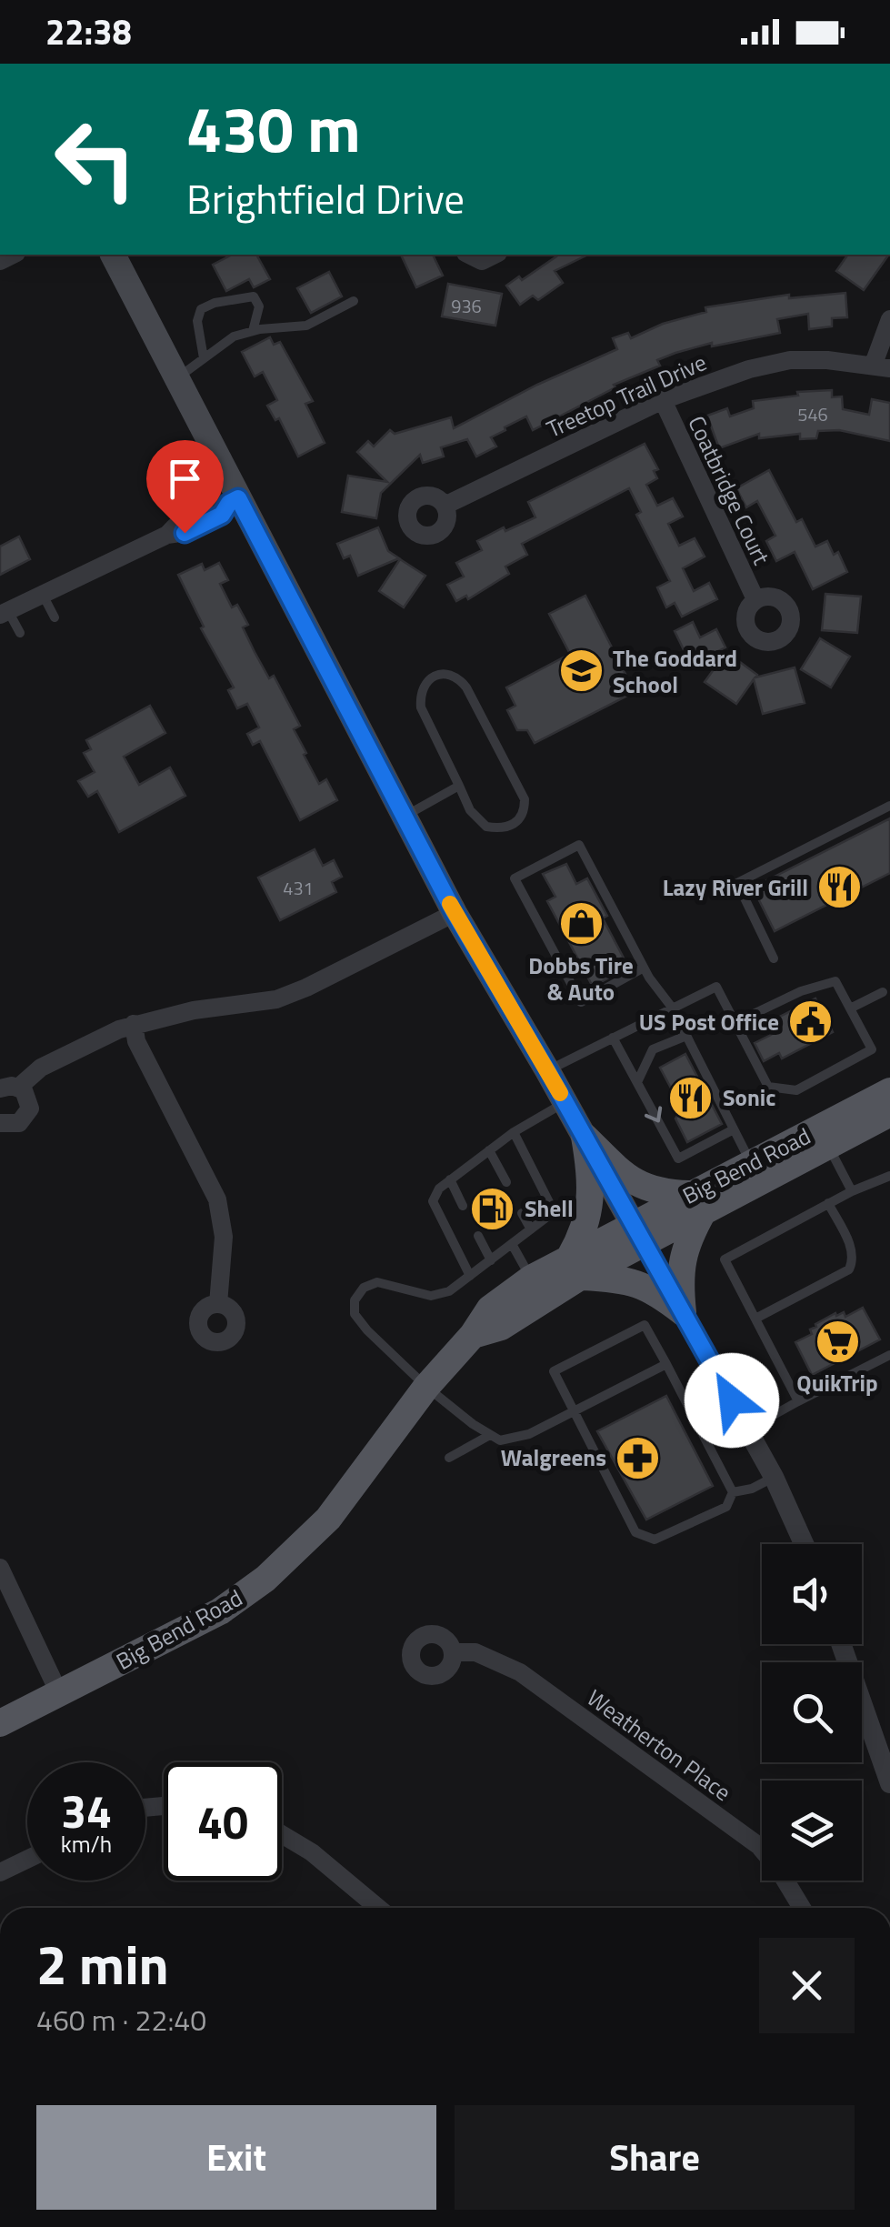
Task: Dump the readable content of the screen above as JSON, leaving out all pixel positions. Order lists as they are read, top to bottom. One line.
{"streets":{"main road":["Big Bend Road"],"street":["Treetop Trail Drive","Coatbridge Court","Weatherton Place"]},"crossings":[["Treetop Trail Drive","Coatbridge Court"]],"places":{"school or university":["The Goddard School"],"restaurant":["Lazy River Grill","Sonic"],"shop":["Dobbs Tire & Auto"],"public building":["US Post Office"],"fuel station":["Shell"],"supermarket":["QuikTrip"],"pharmacy":["Walgreens"]},"house_numbers":["936","546","431"],"page":{"status":"22:38","turn":["430 m","Brightfield Drive"],"speed":"34 km/h","limit":"40","heading":["2 min","460 m · 22:40"],"buttons":["Exit","Share"]}}
